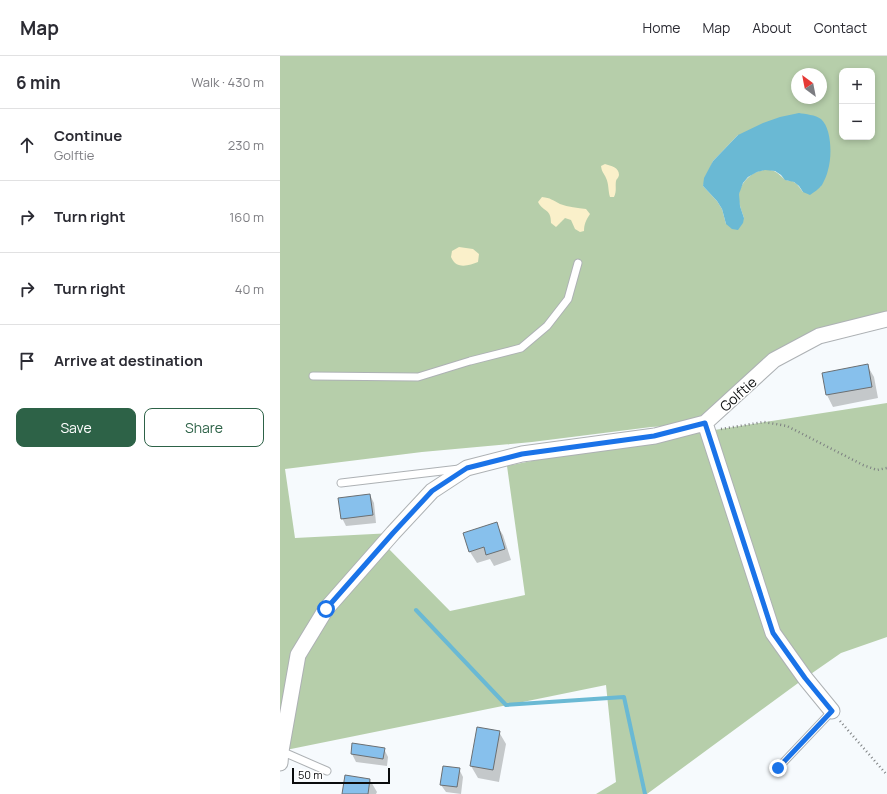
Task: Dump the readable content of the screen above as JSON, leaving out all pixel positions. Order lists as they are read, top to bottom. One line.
{"streets":{"street":["Golftie"]},"scale_bar":"50 m","north":"top left","page":{"header":"Map","nav":["Home","Map","About","Contact"],"heading":["6 min","Walk · 430 m"],"map_buttons":["+","−"],"list":[["Continue","Golftie","230 m"],["Turn right","160 m"],["Turn right","40 m"],"Arrive at destination"],"buttons":["Save","Share"],"scale":"50 m"}}
